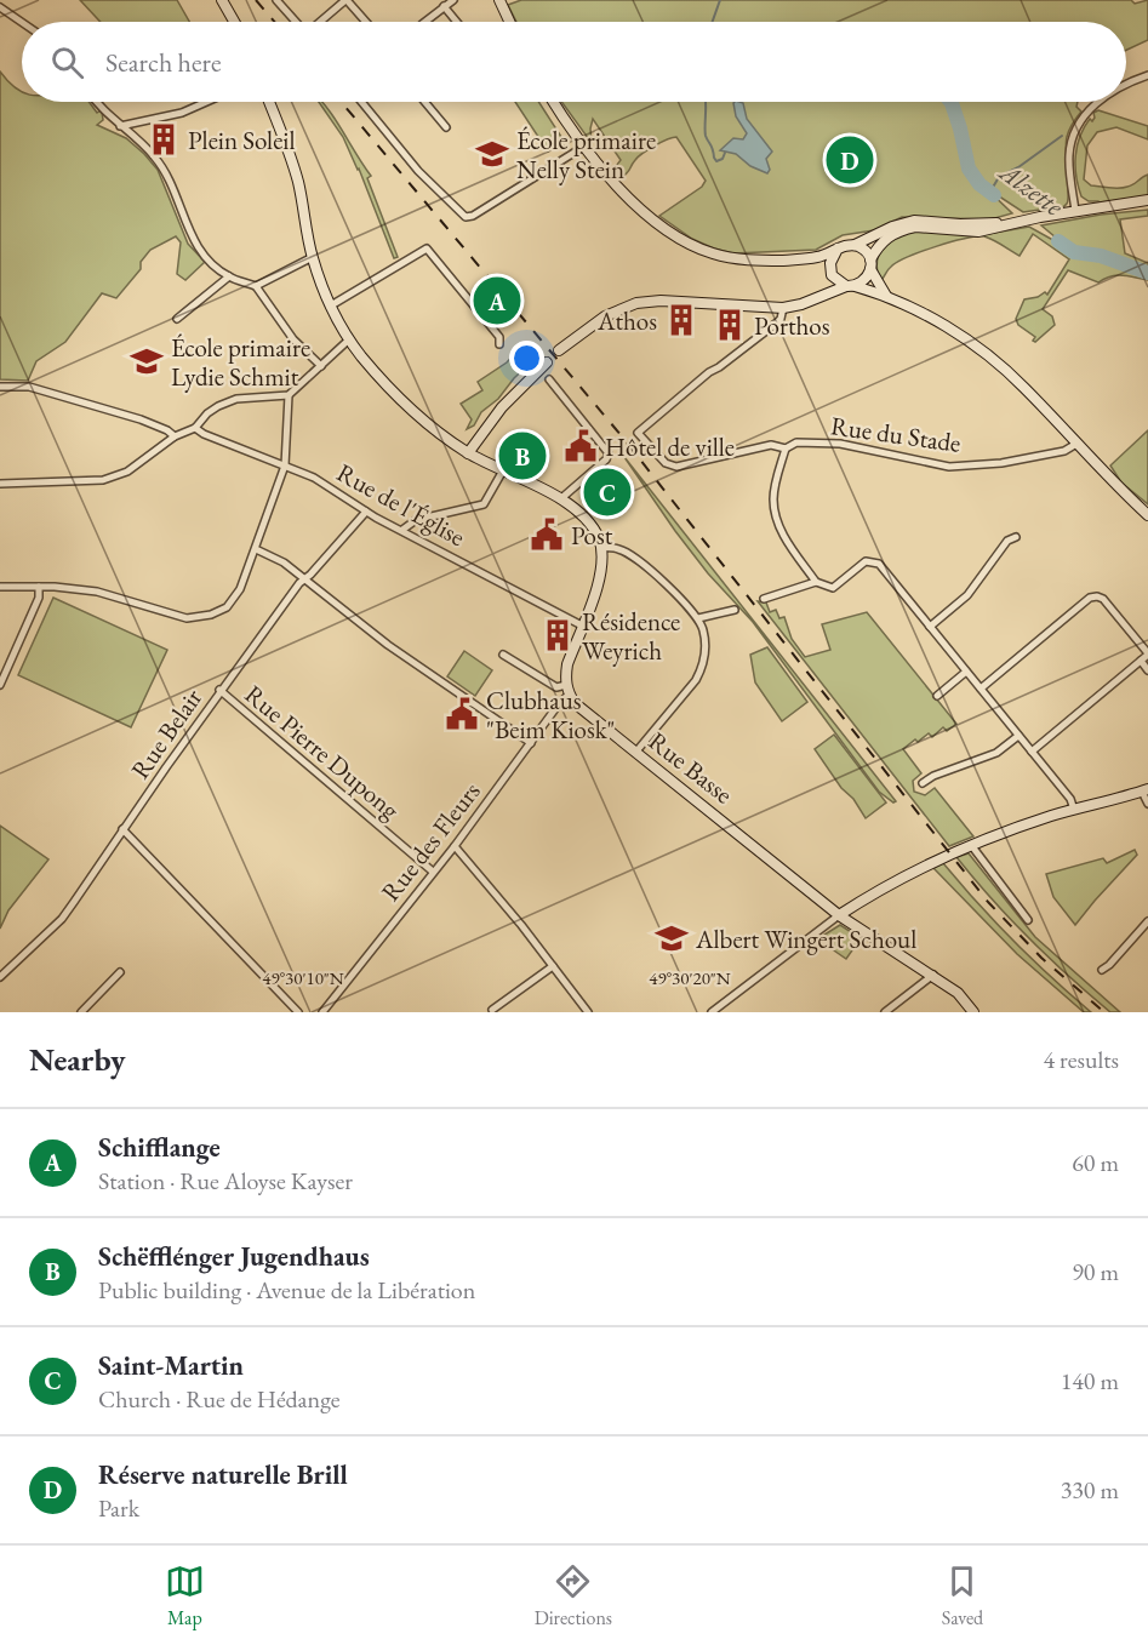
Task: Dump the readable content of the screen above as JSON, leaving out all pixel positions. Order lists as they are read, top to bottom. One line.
{"streets":{"main road":["Rue Basse"],"street":["Rue du Stade","Rue de l'Église","Rue Belair","Rue Pierre Dupong","Rue des Fleurs"]},"crossings":[["Rue de l'Église","Rue Belair"],["Rue Belair","Rue Pierre Dupong"],["Rue Pierre Dupong","Rue des Fleurs"],["Rue Basse","Rue des Fleurs"]],"water":["Alzette"],"places":{"building":["Plein Soleil","Athos","Porthos","Résidence Weyrich"],"school or university":["École primaire Nelly Stein","École primaire Lydie Schmit","Albert Wingert Schoul"],"public building":["Hôtel de ville","Post","Clubhaus \"Beim Kiosk\""]},"page":{"search":"Search here","pins":["D","A","B","C"],"heading":["Nearby","4 results"],"list":[{"mark":"A","name":"Schifflange","note":"Station · Rue Aloyse Kayser","value":"60 m"},{"mark":"B","name":"Schëfflénger Jugendhaus","note":"Public building · Avenue de la Libération","value":"90 m"},{"mark":"C","name":"Saint-Martin","note":"Church · Rue de Hédange","value":"140 m"},{"mark":"D","name":"Réserve naturelle Brill","note":"Park","value":"330 m"}],"nav":["Map","Directions","Saved"]},"coordinates":["49°30'10\"N","49°30'20\"N"]}
